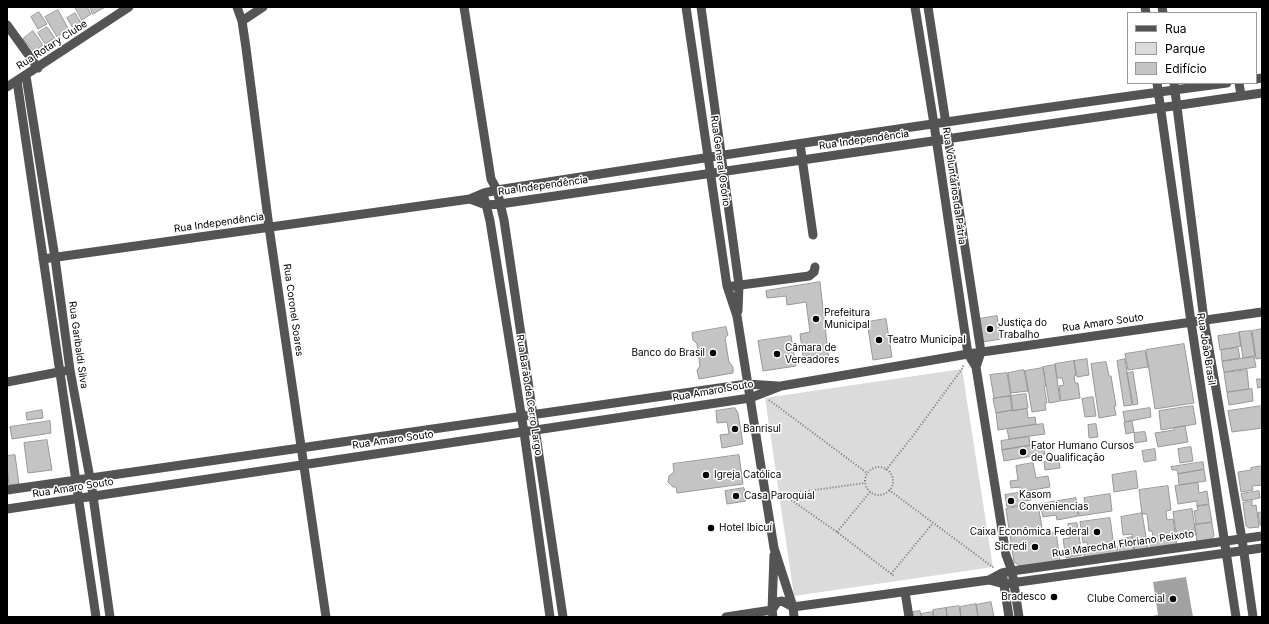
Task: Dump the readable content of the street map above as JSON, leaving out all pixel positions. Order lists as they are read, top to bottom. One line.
{"streets":{"street":["Rua Rotary Clube","Rua Independência","Rua General Osório","Rua Voluntários da Pátria","Rua Coronel Soares","Rua Amaro Souto","Rua Garibaldi Silva","Rua João Brasil","Rua Barão de Cerro Largo","Rua Marechal Floriano Peixoto"]},"crossings":[["Rua Rotary Clube","Rua Garibaldi Silva"],["Rua Independência","Rua General Osório"],["Rua Independência","Rua Voluntários da Pátria"],["Rua Independência","Rua Coronel Soares"],["Rua Independência","Rua Garibaldi Silva"],["Rua Independência","Rua João Brasil"],["Rua Independência","Rua Barão de Cerro Largo"],["Rua General Osório","Rua Amaro Souto"],["Rua General Osório","Rua Marechal Floriano Peixoto"],["Rua Voluntários da Pátria","Rua Amaro Souto"],["Rua Voluntários da Pátria","Rua Marechal Floriano Peixoto"],["Rua Coronel Soares","Rua Amaro Souto"],["Rua Amaro Souto","Rua Garibaldi Silva"],["Rua Amaro Souto","Rua João Brasil"],["Rua Amaro Souto","Rua Barão de Cerro Largo"],["Rua João Brasil","Rua Marechal Floriano Peixoto"]],"places":["Prefeitura Municipal","Justiça do Trabalho","Teatro Municipal","Banco do Brasil","Câmara de Vereadores","Banrisul","Fator Humano Cursos de Qualificação","Igreja Católica","Casa Paroquial","Kasom Conveniencias","Hotel Ibicuí","Caixa Econômica Federal","Sicredi","Bradesco","Clube Comercial"],"legend":["Rua","Parque","Edifício"]}
